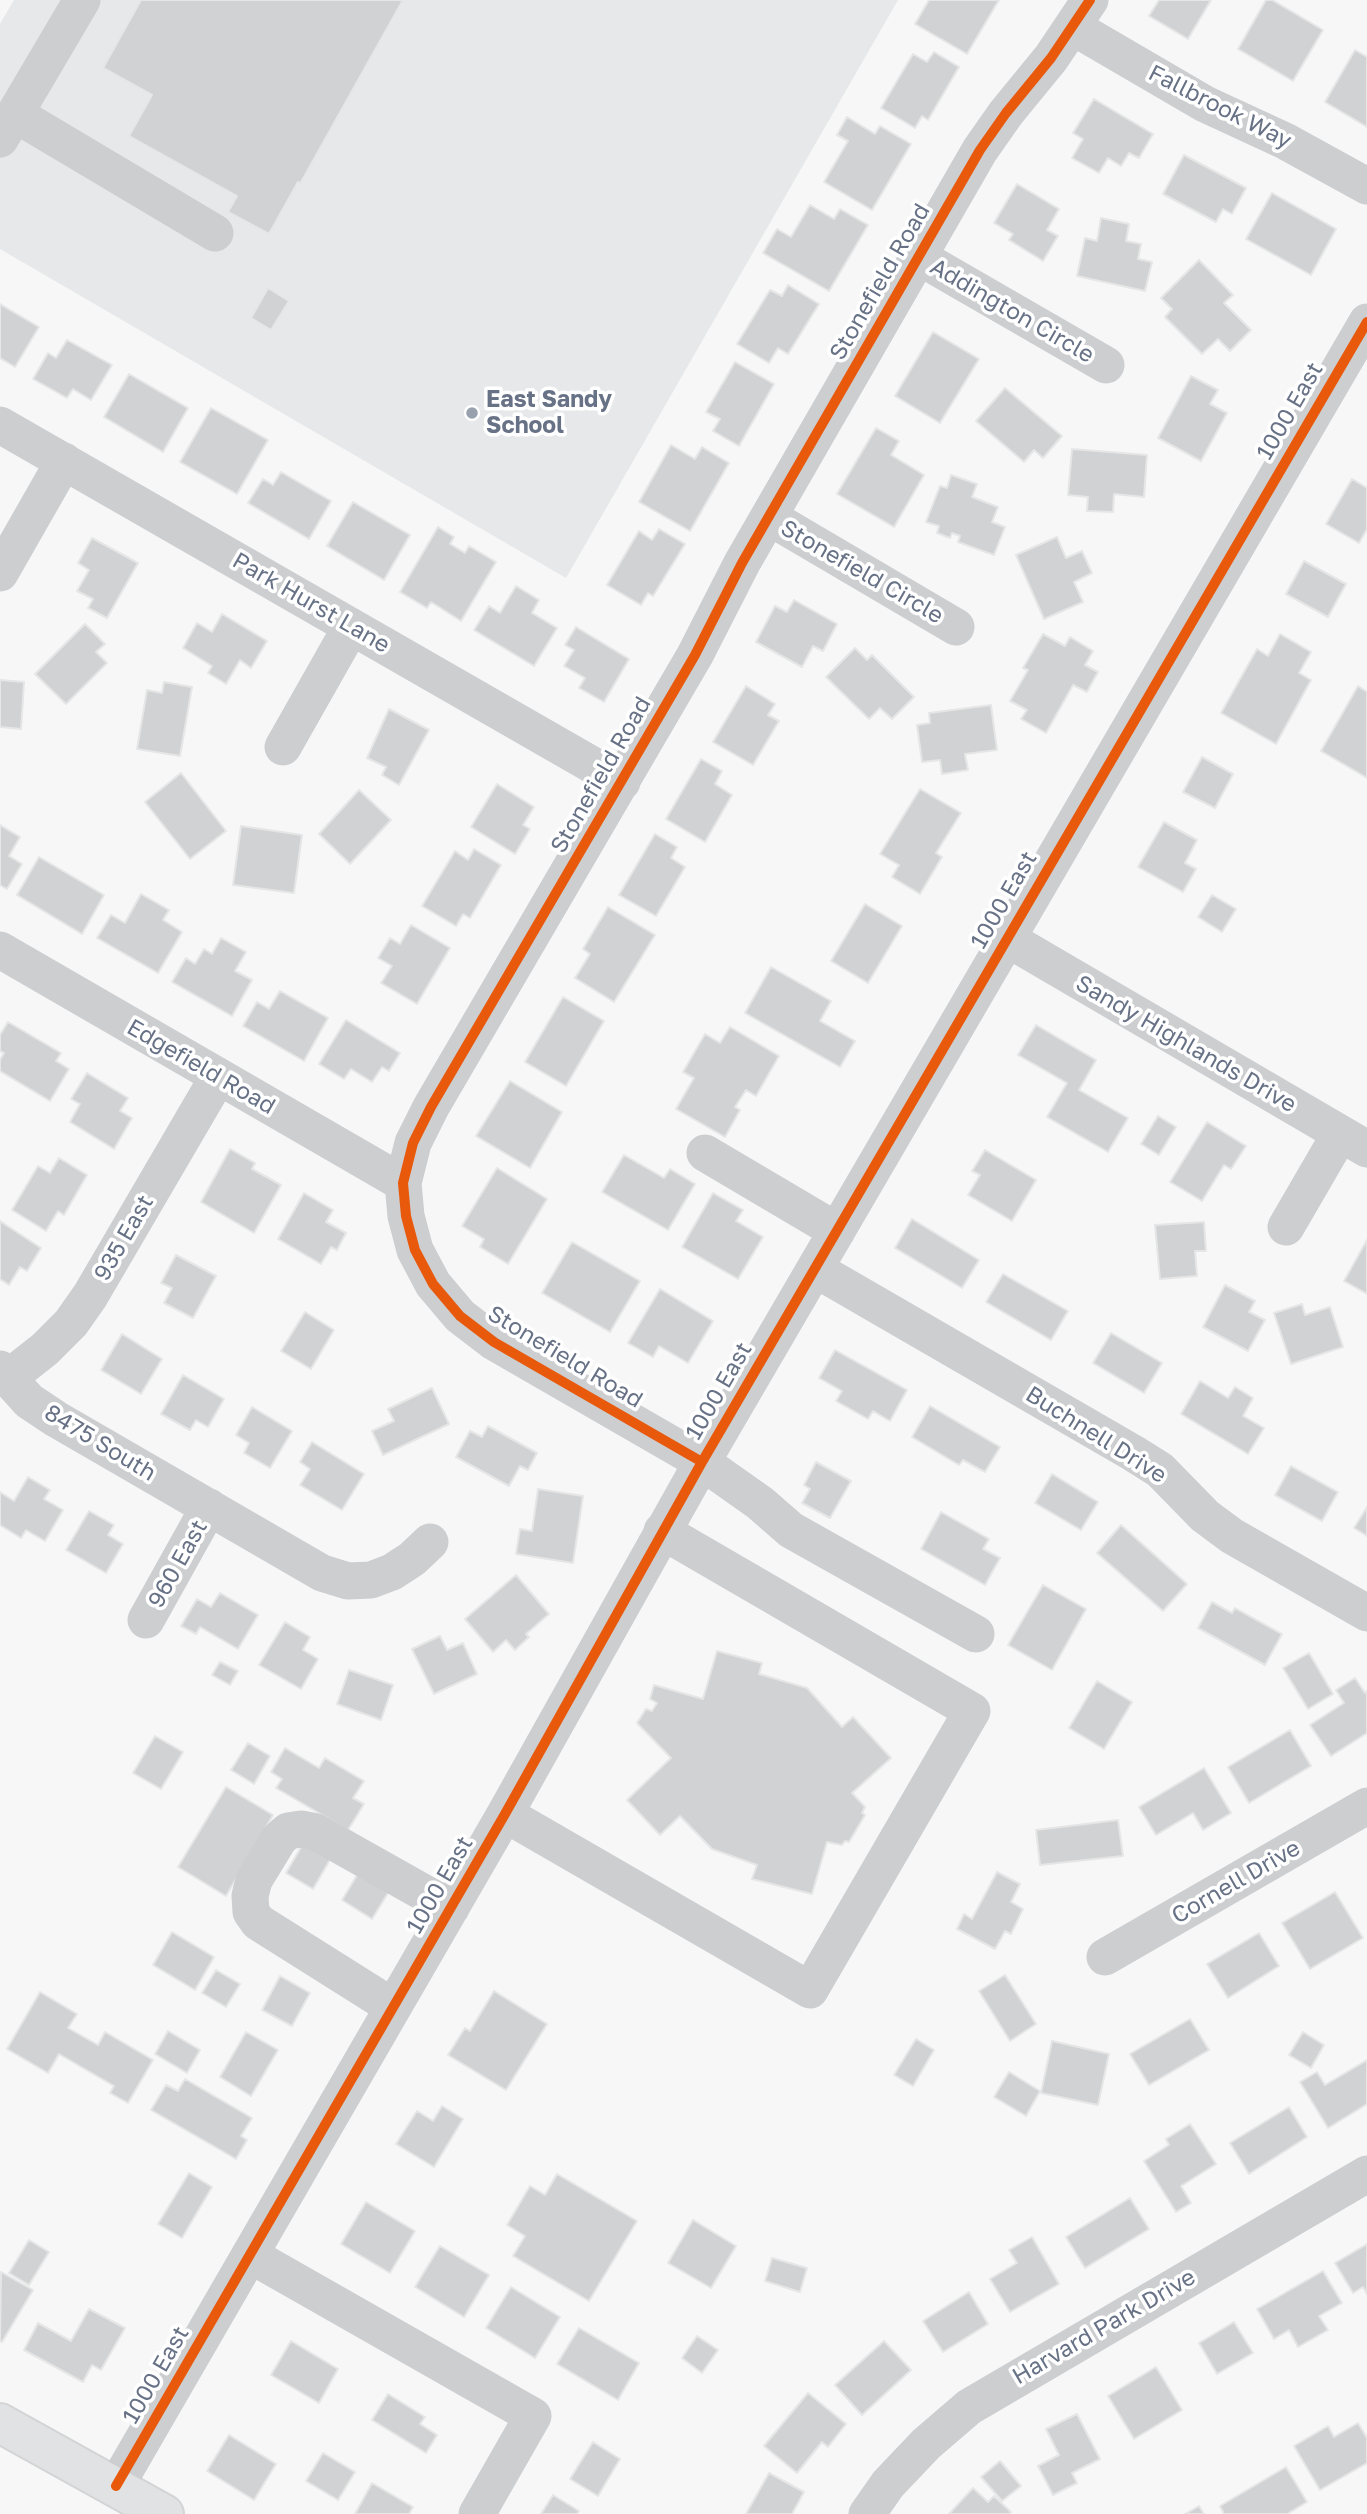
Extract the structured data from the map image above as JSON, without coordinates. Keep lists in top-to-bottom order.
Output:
{
  "streets": {
    "street": [
      "Fallbrook Way",
      "Stonefield Road",
      "Addington Circle",
      "1000 East",
      "Stonefield Circle",
      "Park Hurst Lane",
      "Sandy Highlands Drive",
      "Edgefield Road",
      "935 East",
      "Buchnell Drive",
      "8475 South",
      "960 East",
      "Cornell Drive",
      "Harvard Park Drive"
    ]
  },
  "crossings": [
    ["Fallbrook Way", "Stonefield Road"],
    ["Stonefield Road", "Addington Circle"],
    ["Stonefield Road", "1000 East"],
    ["Stonefield Road", "Stonefield Circle"],
    ["Stonefield Road", "Park Hurst Lane"],
    ["Stonefield Road", "Edgefield Road"],
    ["1000 East", "Sandy Highlands Drive"],
    ["1000 East", "Buchnell Drive"],
    ["Edgefield Road", "935 East"],
    ["935 East", "8475 South"],
    ["8475 South", "960 East"]
  ],
  "places": ["East Sandy School"]
}
